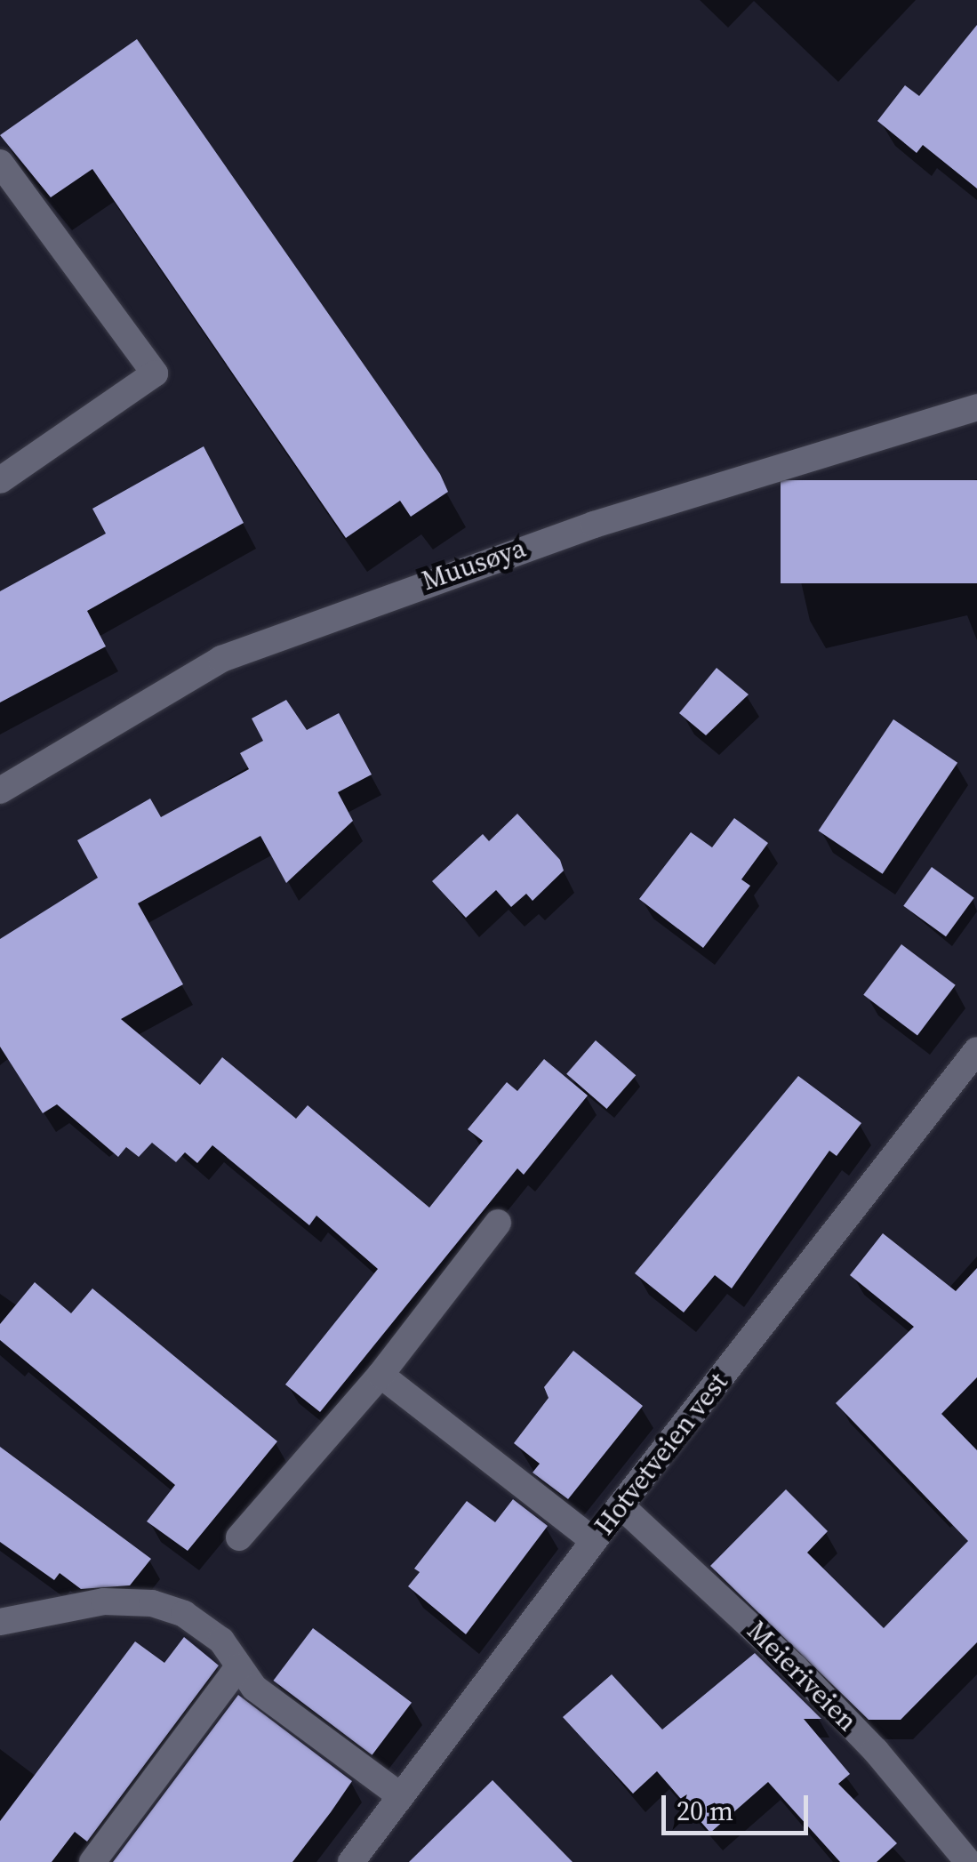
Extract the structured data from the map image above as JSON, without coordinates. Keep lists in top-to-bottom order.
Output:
{
  "streets": {
    "street": ["Muusøya", "Hotvetveien vest", "Meieriveien"]
  },
  "crossings": [
    ["Hotvetveien vest", "Meieriveien"]
  ],
  "scale_bar": "20 m"
}
